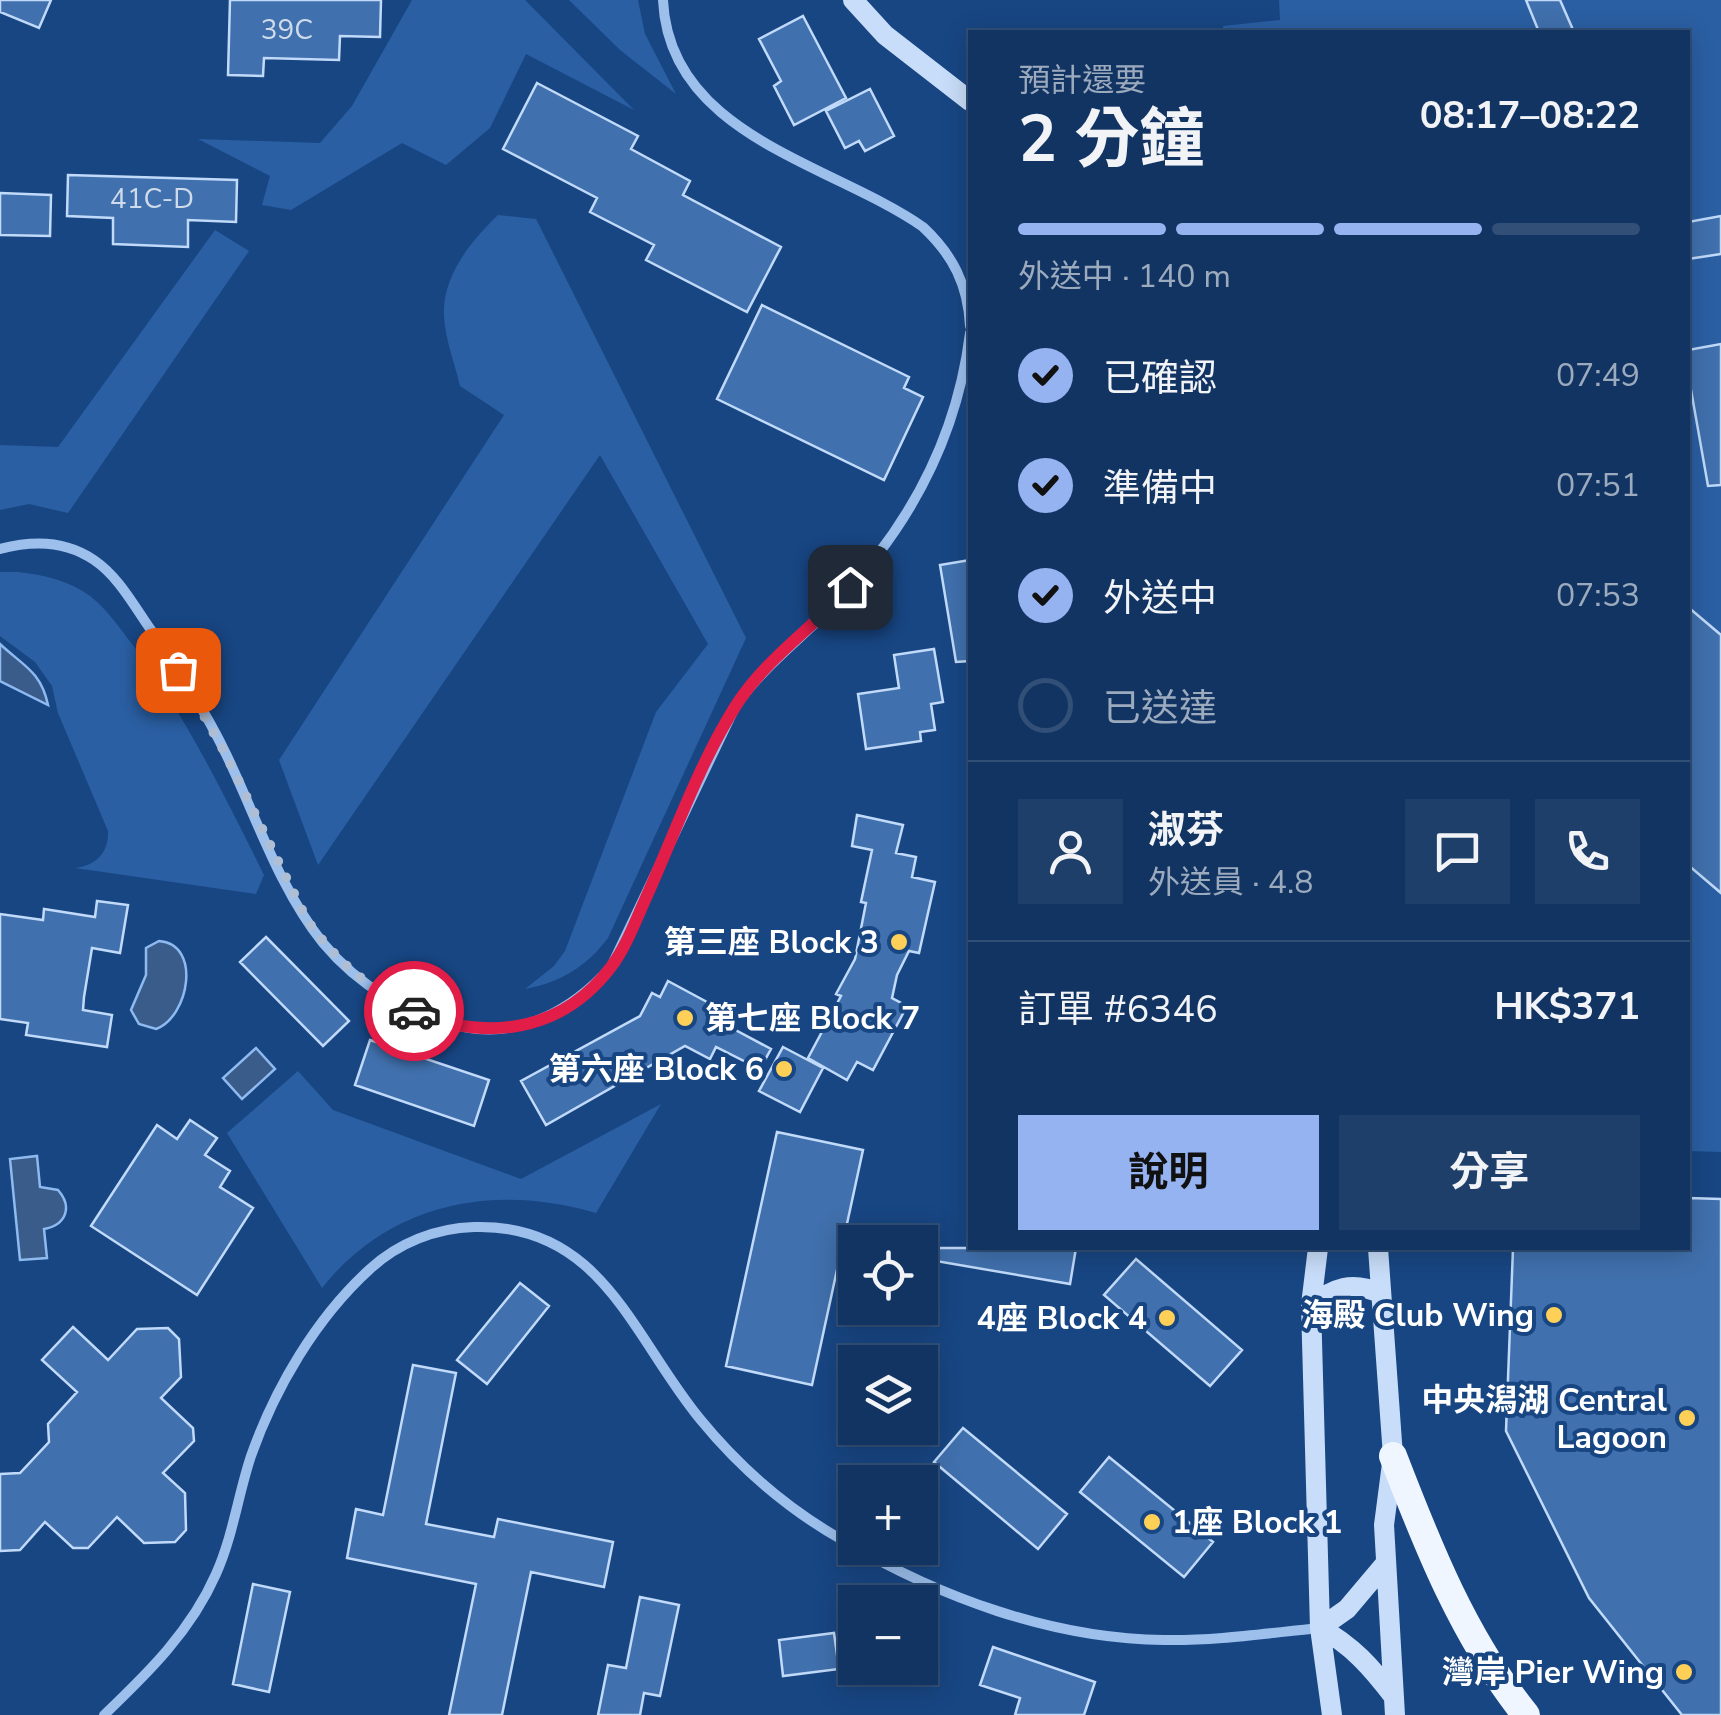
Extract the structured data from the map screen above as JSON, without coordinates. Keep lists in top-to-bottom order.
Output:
{
  "places": [
    "第三座 Block 3",
    "第七座 Block 7",
    "第六座 Block 6",
    "海殿 Club Wing",
    "4座 Block 4",
    "中央潟湖 Central Lagoon",
    "1座 Block 1",
    "灣岸 Pier Wing"
  ],
  "house_numbers": ["39C", "41C-D"],
  "page": {
    "heading": ["2 分鐘", "預計還要", "08:17–08:22"],
    "panel": [
      "淑芬",
      "外送員 · 4.8",
      "訂單 #6346",
      "HK$371"
    ],
    "bar": "外送中 · 140 m",
    "list": [
      ["已確認", "07:49"],
      ["準備中", "07:51"],
      ["外送中", "07:53"],
      "已送達"
    ],
    "buttons": ["說明", "分享"],
    "map_buttons": ["+", "−"]
  }
}
